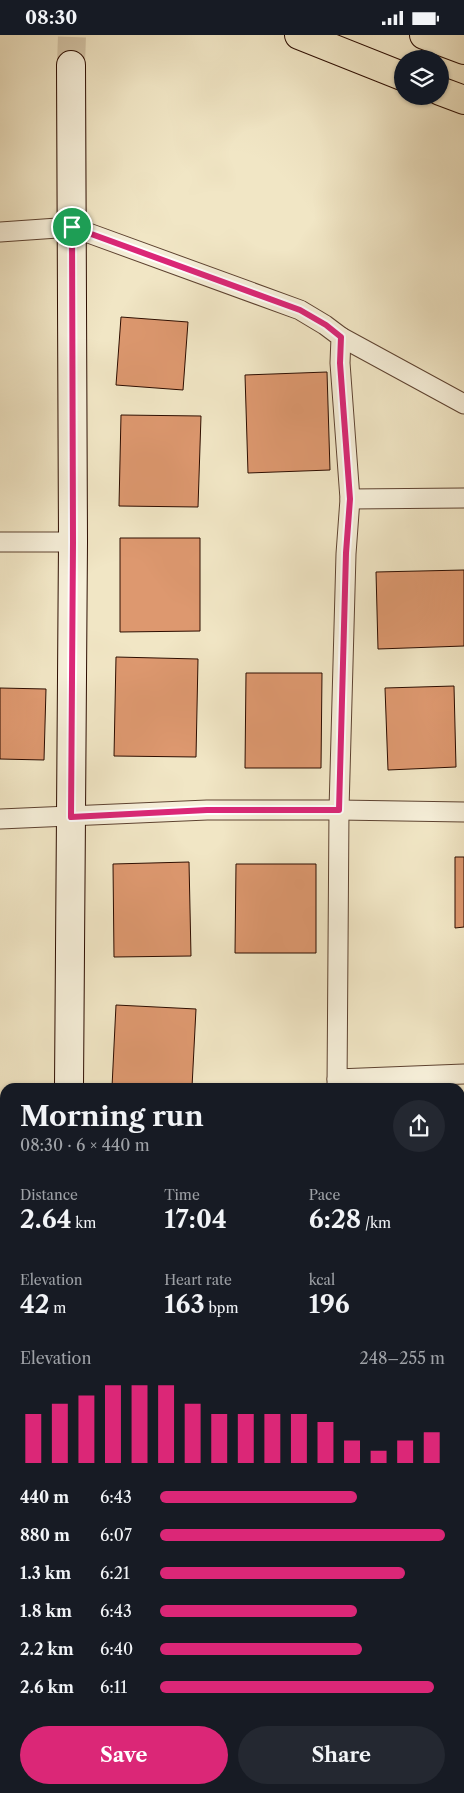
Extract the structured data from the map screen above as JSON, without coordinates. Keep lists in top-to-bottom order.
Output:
{
  "page": {
    "status": "08:30",
    "heading": ["Morning run", "08:30 · 6 × 440 m"],
    "stats": [
      ["Distance", "2.64 km"],
      ["Time", "17:04"],
      ["Pace", "6:28 /km"],
      ["Elevation", "42 m"],
      ["Heart rate", "163 bpm"],
      ["kcal", "196"]
    ],
    "chart": ["Elevation", "248–255 m"],
    "list": [
      {
        "name": "440 m",
        "note": "6:43"
      },
      {
        "name": "880 m",
        "note": "6:07"
      },
      {
        "name": "1.3 km",
        "note": "6:21"
      },
      {
        "name": "1.8 km",
        "note": "6:43"
      },
      {
        "name": "2.2 km",
        "note": "6:40"
      },
      {
        "name": "2.6 km",
        "note": "6:11"
      }
    ],
    "buttons": ["Save", "Share"]
  }
}
